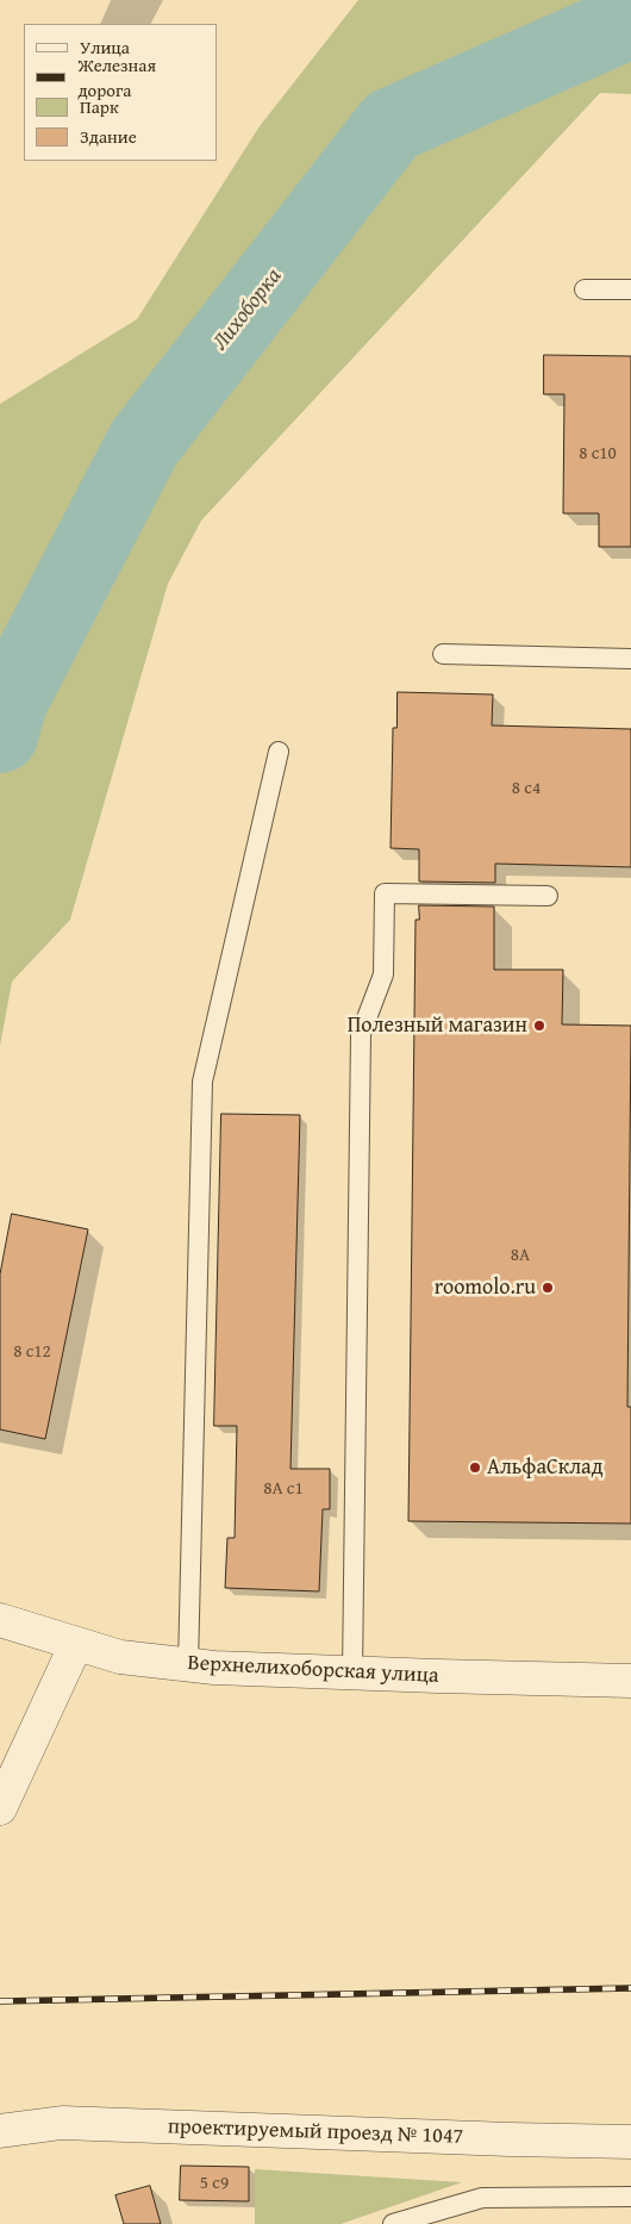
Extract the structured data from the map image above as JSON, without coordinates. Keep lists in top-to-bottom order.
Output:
{
  "streets": {
    "street": ["Верхнелихоборская улица", "проектируемый проезд № 1047"]
  },
  "water": ["Лихоборка"],
  "places": ["Полезный магазин", "roomolo.ru", "АльфаСклад"],
  "house_numbers": [
    "8 с10",
    "8 с4",
    "8А",
    "8 с12",
    "8А с1",
    "5 с9"
  ],
  "legend": [
    "Улица",
    "Железная дорога",
    "Парк",
    "Здание"
  ]
}
